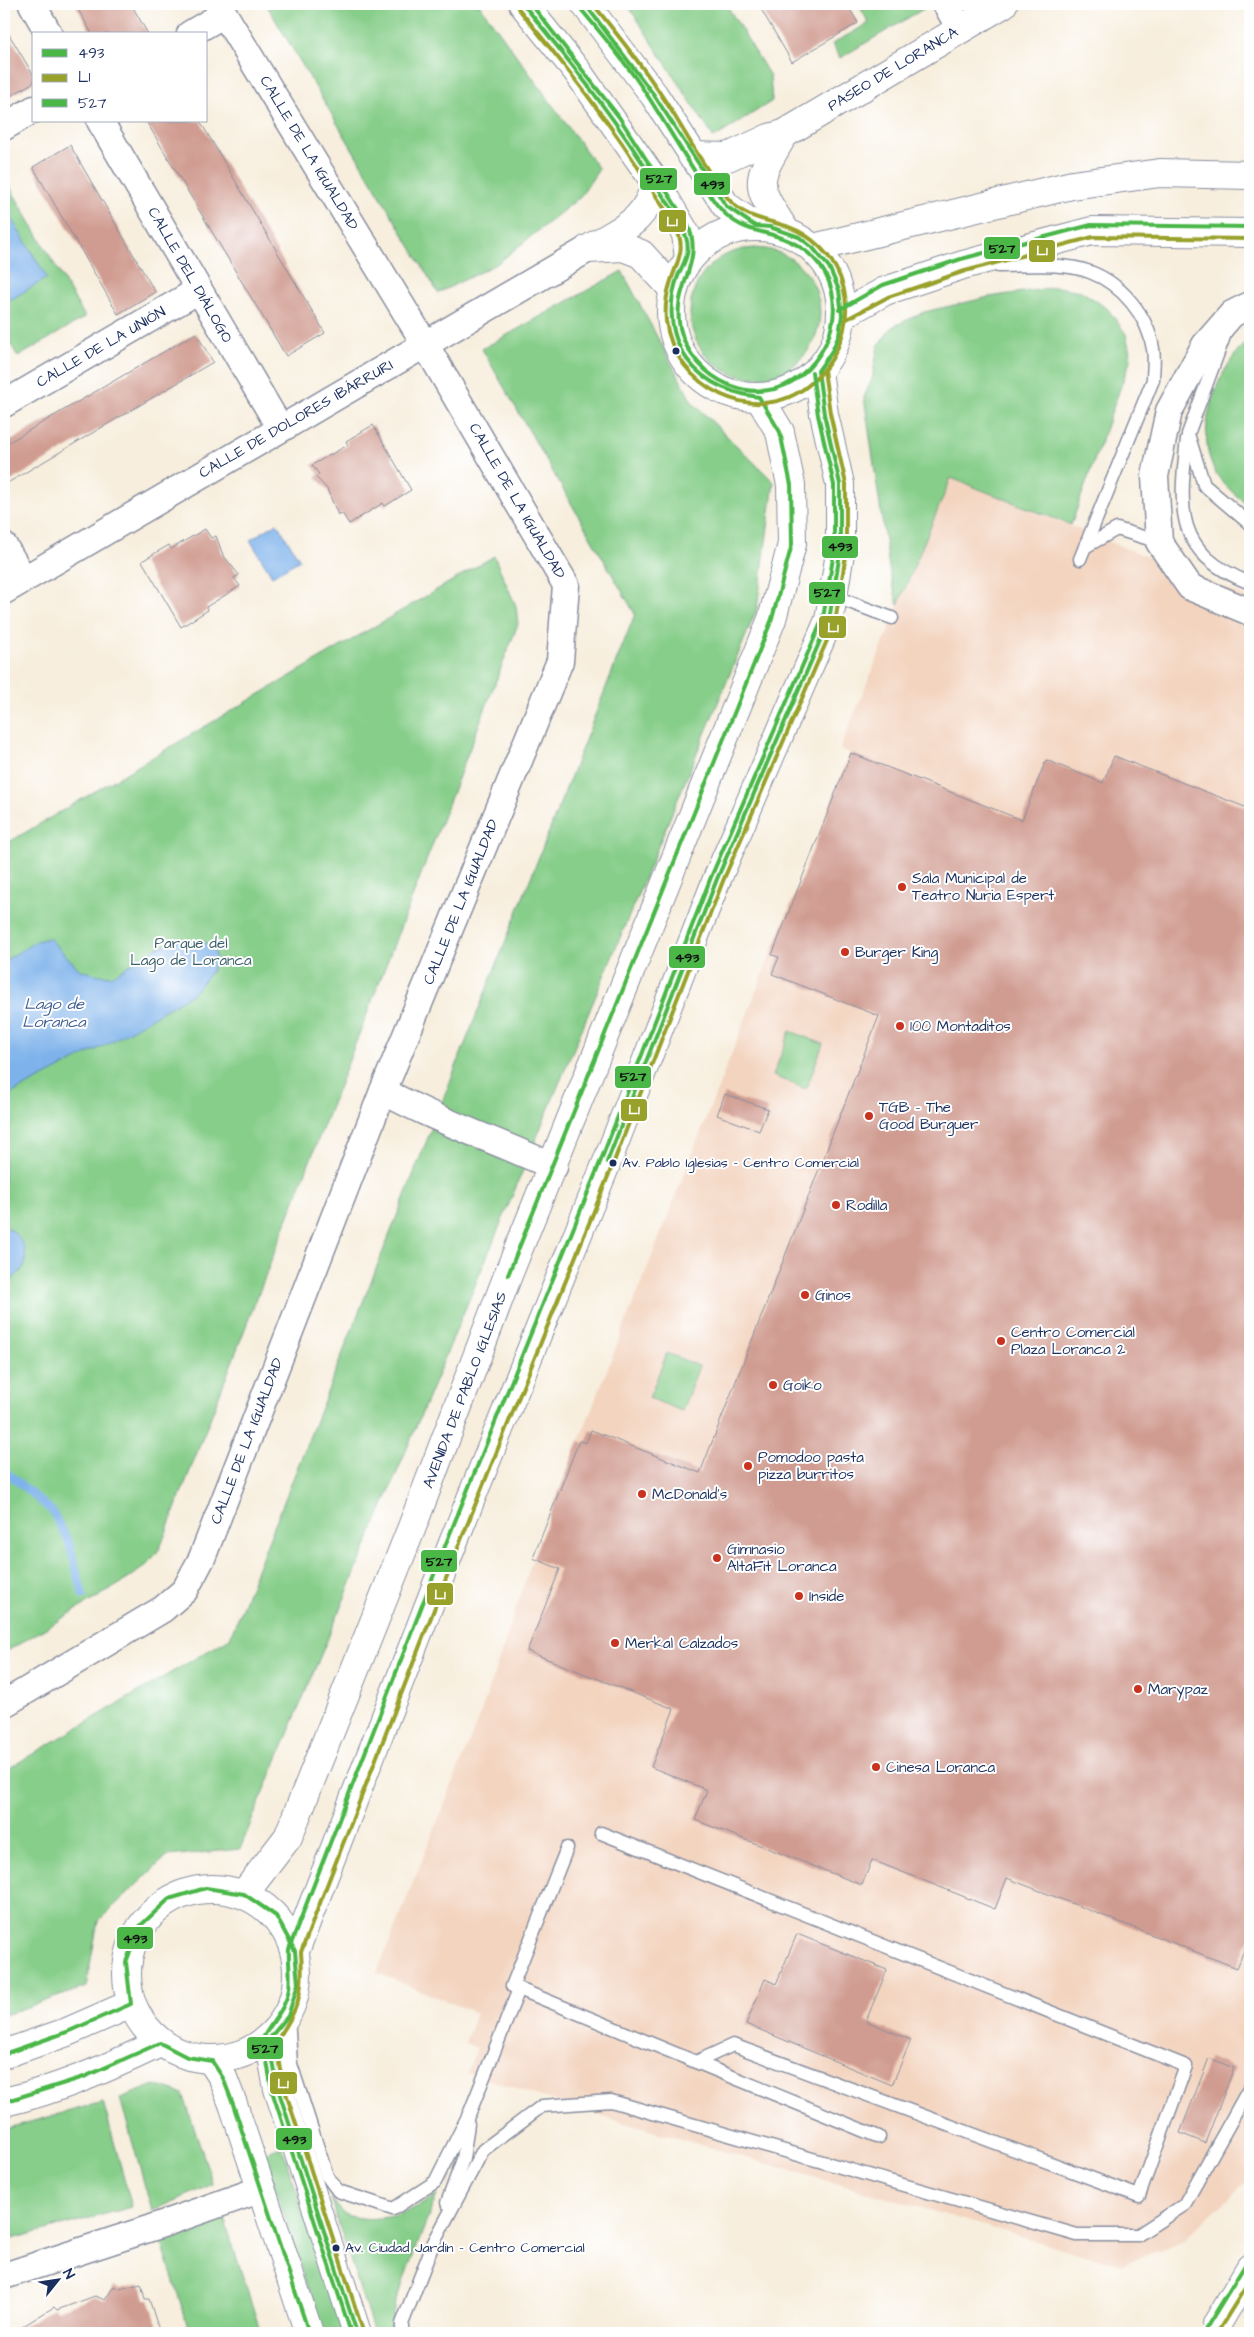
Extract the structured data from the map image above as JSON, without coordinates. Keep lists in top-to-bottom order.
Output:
{
  "streets": {
    "main road": ["PASEO DE LORANCA", "CALLE DE DOLORES IBÁRRURI", "AVENIDA DE PABLO IGLESIAS"],
    "street": ["CALLE DE LA IGUALDAD", "CALLE DEL DIÁLOGO", "CALLE DE LA UNIÓN"]
  },
  "crossings": [
    ["PASEO DE LORANCA", "CALLE DE DOLORES IBÁRRURI"],
    ["PASEO DE LORANCA", "AVENIDA DE PABLO IGLESIAS"],
    ["CALLE DE LA IGUALDAD", "CALLE DE DOLORES IBÁRRURI"],
    ["CALLE DEL DIÁLOGO", "CALLE DE LA UNIÓN"],
    ["CALLE DEL DIÁLOGO", "CALLE DE DOLORES IBÁRRURI"],
    ["CALLE DE DOLORES IBÁRRURI", "AVENIDA DE PABLO IGLESIAS"]
  ],
  "water": ["Lago de Loranca"],
  "parks": ["Parque del Lago de Loranca"],
  "places": [
    "Sala Municipal de Teatro Nuria Espert",
    "Burger King",
    "100 Montaditos",
    "TGB - The Good Burguer",
    "Av. Pablo Iglesias - Centro Comercial",
    "Rodilla",
    "Ginos",
    "Centro Comercial Plaza Loranca 2",
    "Goiko",
    "Pomodoo pasta pizza burritos",
    "McDonald's",
    "Gimnasio AltaFit Loranca",
    "Inside",
    "Merkal Calzados",
    "Marypaz",
    "Cinesa Loranca",
    "Av. Ciudad Jardín - Centro Comercial"
  ],
  "lines": ["transit line 493", "transit line L1", "transit line 527"],
  "legend": ["493", "L1", "527"],
  "north": "top right"
}
